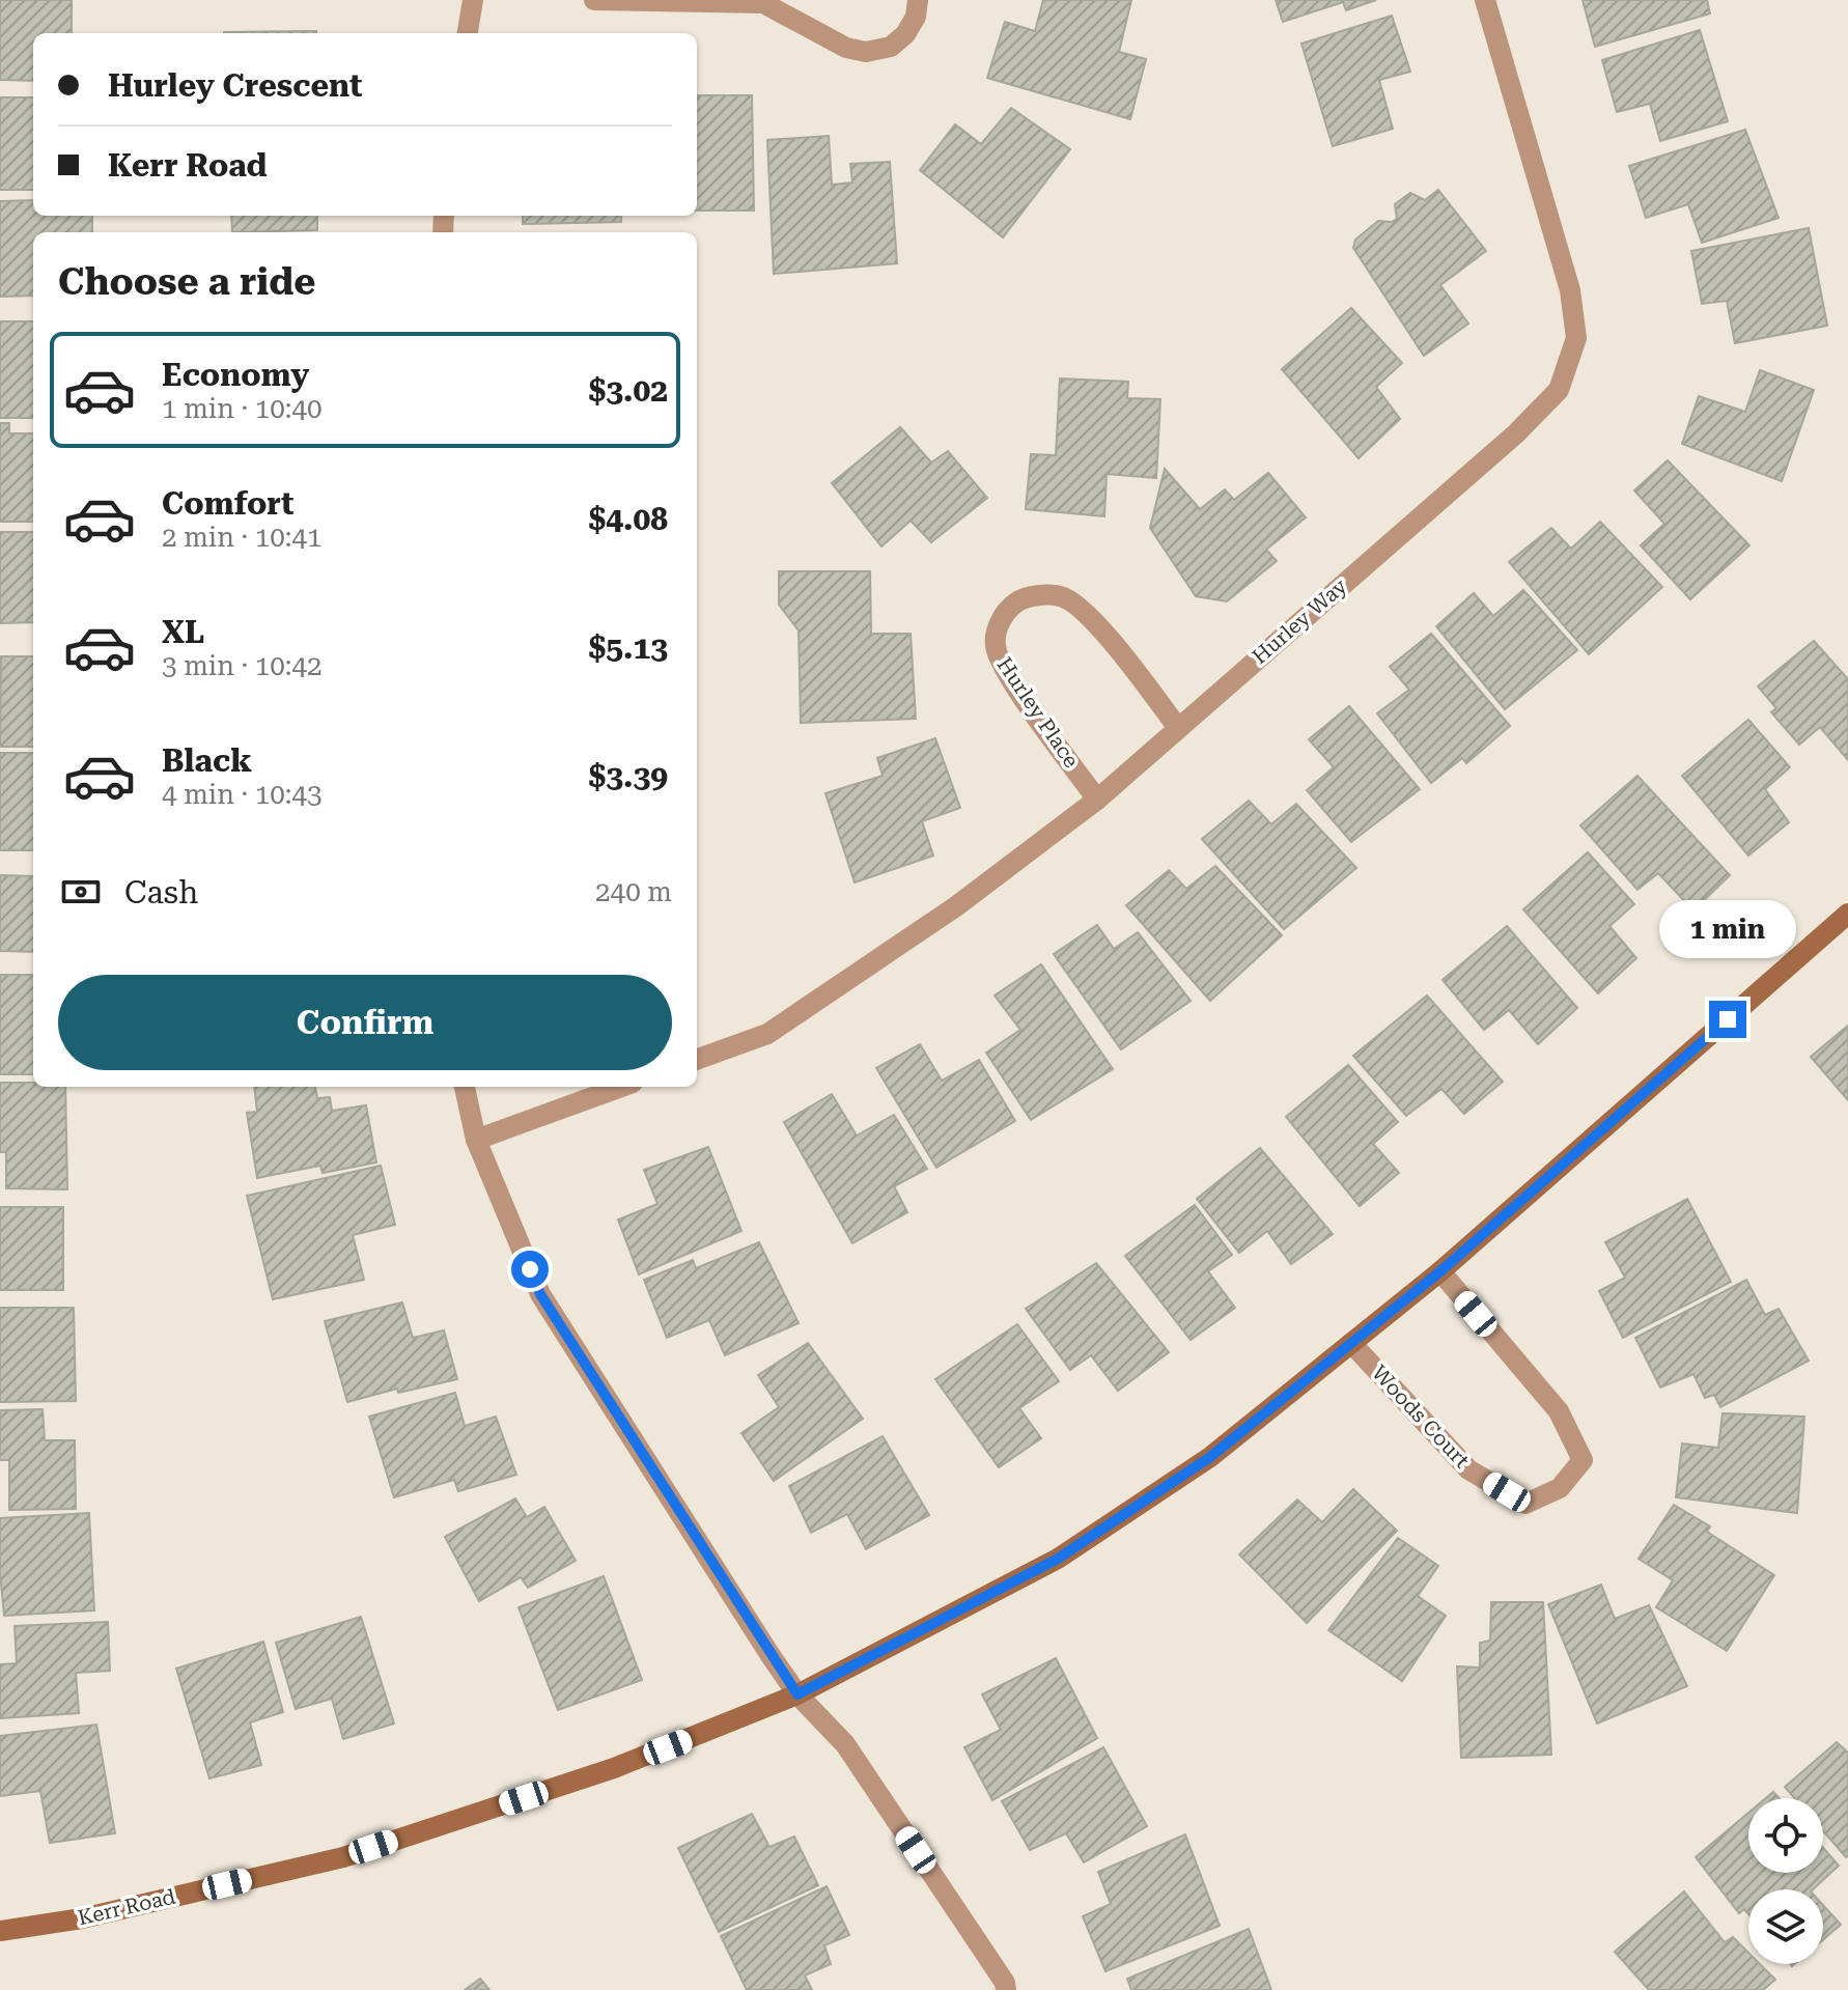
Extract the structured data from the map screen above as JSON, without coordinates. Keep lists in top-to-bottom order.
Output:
{
  "streets": {
    "street": [
      "Hurley Way",
      "Hurley Place",
      "Woods Court",
      "Kerr Road"
    ]
  },
  "crossings": [
    ["Hurley Way", "Hurley Place"],
    ["Woods Court", "Kerr Road"]
  ],
  "page": {
    "banner": ["Hurley Crescent", "Kerr Road"],
    "heading": "Choose a ride",
    "list": [
      {
        "name": "Economy",
        "note": "1 min · 10:40",
        "value": "$3.02"
      },
      {
        "name": "Comfort",
        "note": "2 min · 10:41",
        "value": "$4.08"
      },
      {
        "name": "XL",
        "note": "3 min · 10:42",
        "value": "$5.13"
      },
      {
        "name": "Black",
        "note": "4 min · 10:43",
        "value": "$3.39"
      }
    ],
    "pay": ["Cash", "240 m"],
    "bubble": "1 min",
    "buttons": "Confirm"
  }
}
